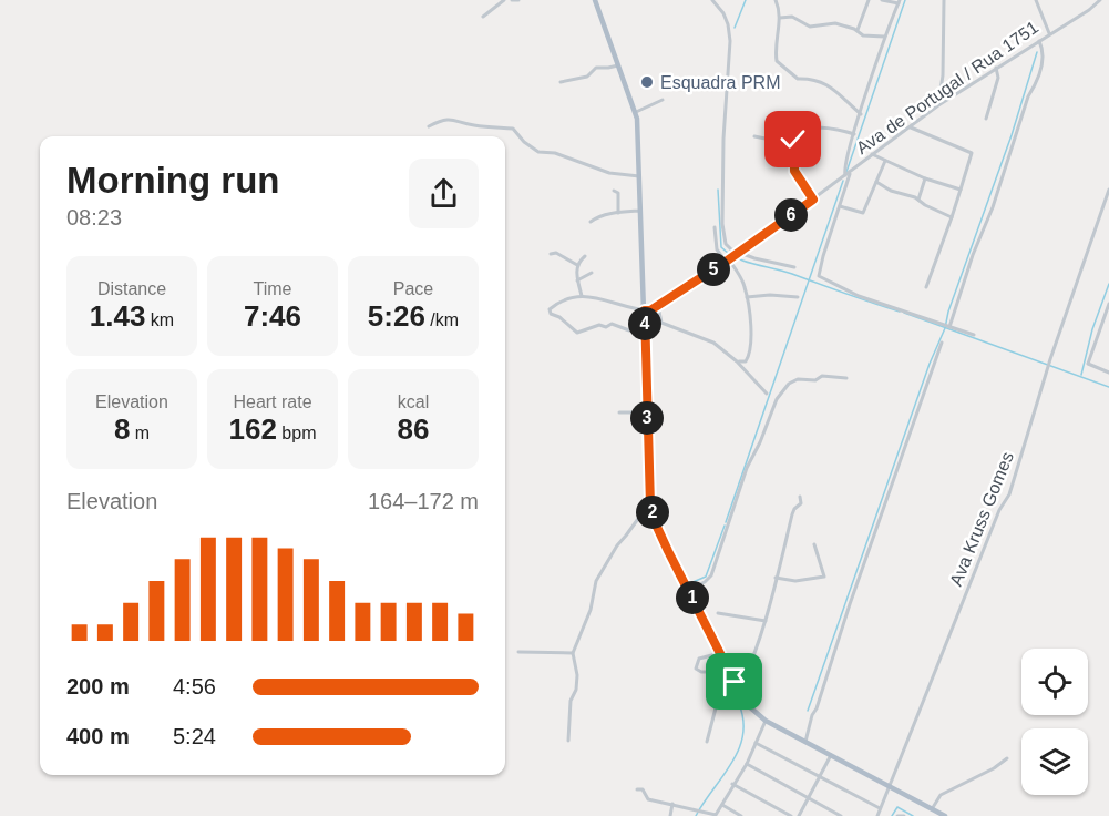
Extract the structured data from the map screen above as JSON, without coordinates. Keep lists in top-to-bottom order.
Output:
{
  "streets": {
    "street": ["Ava de Portugal / Rua 1751", "Ava Kruss Gomes"]
  },
  "places": ["Esquadra PRM"],
  "page": {
    "heading": ["Morning run", "08:23"],
    "pins": [
      "6",
      "5",
      "4",
      "3",
      "2",
      "1"
    ],
    "stats": [
      ["Distance", "1.43 km"],
      ["Time", "7:46"],
      ["Pace", "5:26 /km"],
      ["Elevation", "8 m"],
      ["Heart rate", "162 bpm"],
      ["kcal", "86"]
    ],
    "chart": ["Elevation", "164–172 m"],
    "list": [
      {
        "name": "200 m",
        "note": "4:56"
      },
      {
        "name": "400 m",
        "note": "5:24"
      }
    ]
  }
}
